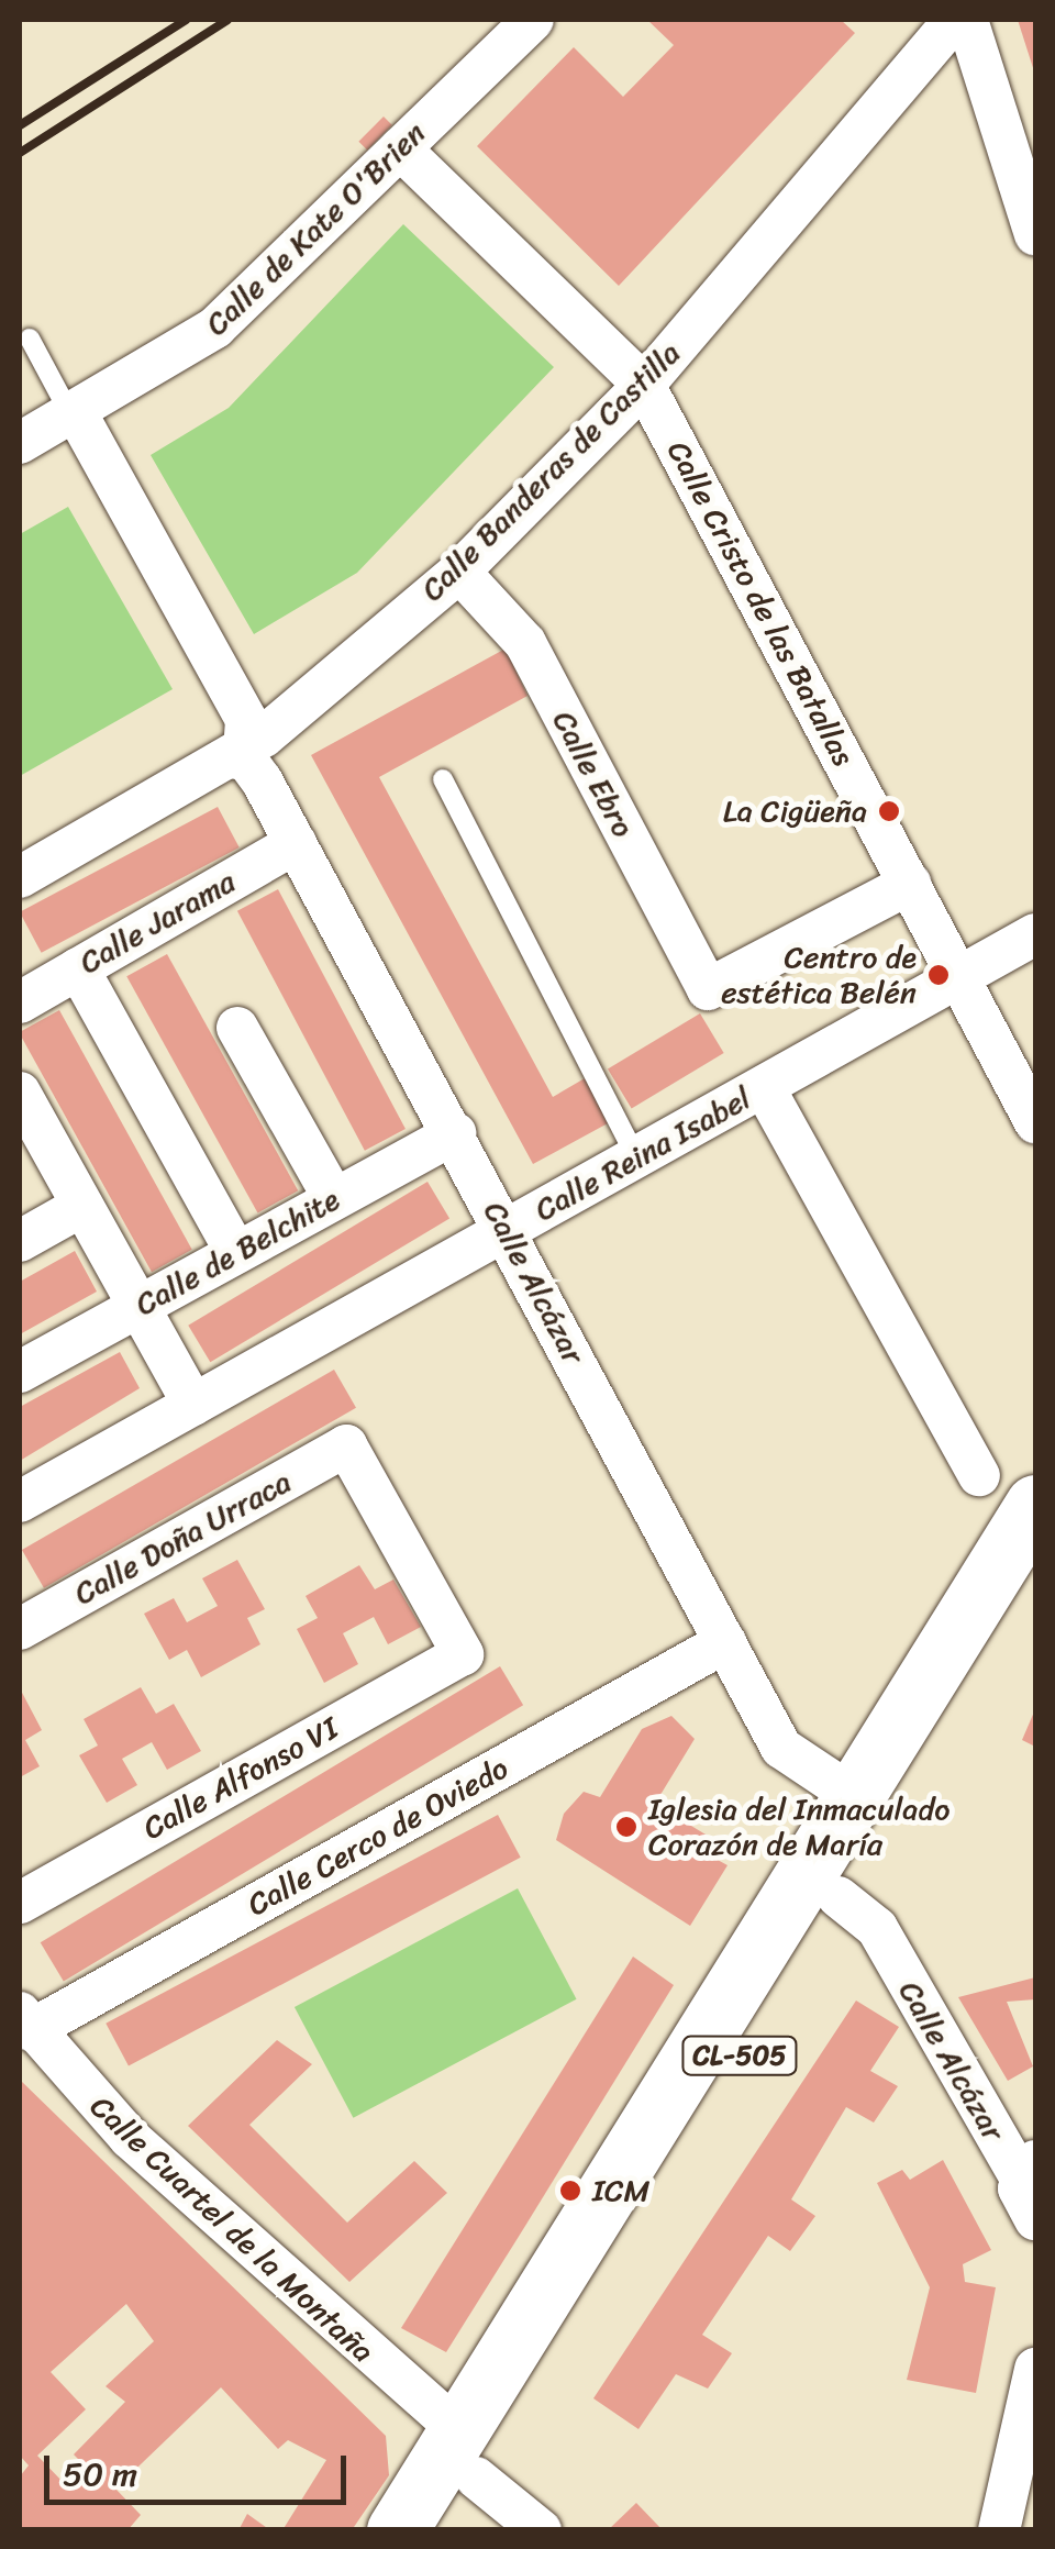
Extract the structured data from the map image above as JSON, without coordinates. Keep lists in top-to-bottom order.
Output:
{
  "streets": {
    "main road": ["CL-505"],
    "street": [
      "Calle de Kate O'Brien",
      "Calle Banderas de Castilla",
      "Calle Cristo de las Batallas",
      "Calle Ebro",
      "Calle Jarama",
      "Calle Reina Isabel",
      "Calle de Belchite",
      "Calle Alcázar",
      "Calle Doña Urraca",
      "Calle Alfonso VI",
      "Calle Cerco de Oviedo",
      "Calle Cuartel de la Montaña"
    ]
  },
  "crossings": [
    ["Calle de Kate O'Brien", "Calle Cristo de las Batallas"],
    ["Calle Banderas de Castilla", "Calle Cristo de las Batallas"],
    ["Calle Banderas de Castilla", "Calle Ebro"],
    ["Calle Banderas de Castilla", "Calle Alcázar"],
    ["Calle Cristo de las Batallas", "Calle Ebro"],
    ["Calle Cristo de las Batallas", "Calle Reina Isabel"],
    ["Calle Jarama", "Calle Alcázar"],
    ["Calle Reina Isabel", "Calle Alcázar"],
    ["Calle de Belchite", "Calle Alcázar"],
    ["Calle Alcázar", "Calle Cerco de Oviedo"],
    ["Calle Alcázar", "CL-505"],
    ["Calle Doña Urraca", "Calle Alfonso VI"],
    ["Calle Cerco de Oviedo", "Calle Cuartel de la Montaña"],
    ["CL-505", "Calle Cuartel de la Montaña"]
  ],
  "places": [
    "La Cigüeña",
    "Centro de estética Belén",
    "Iglesia del Inmaculado Corazón de María",
    "ICM"
  ],
  "scale_bar": "50 m"
}
